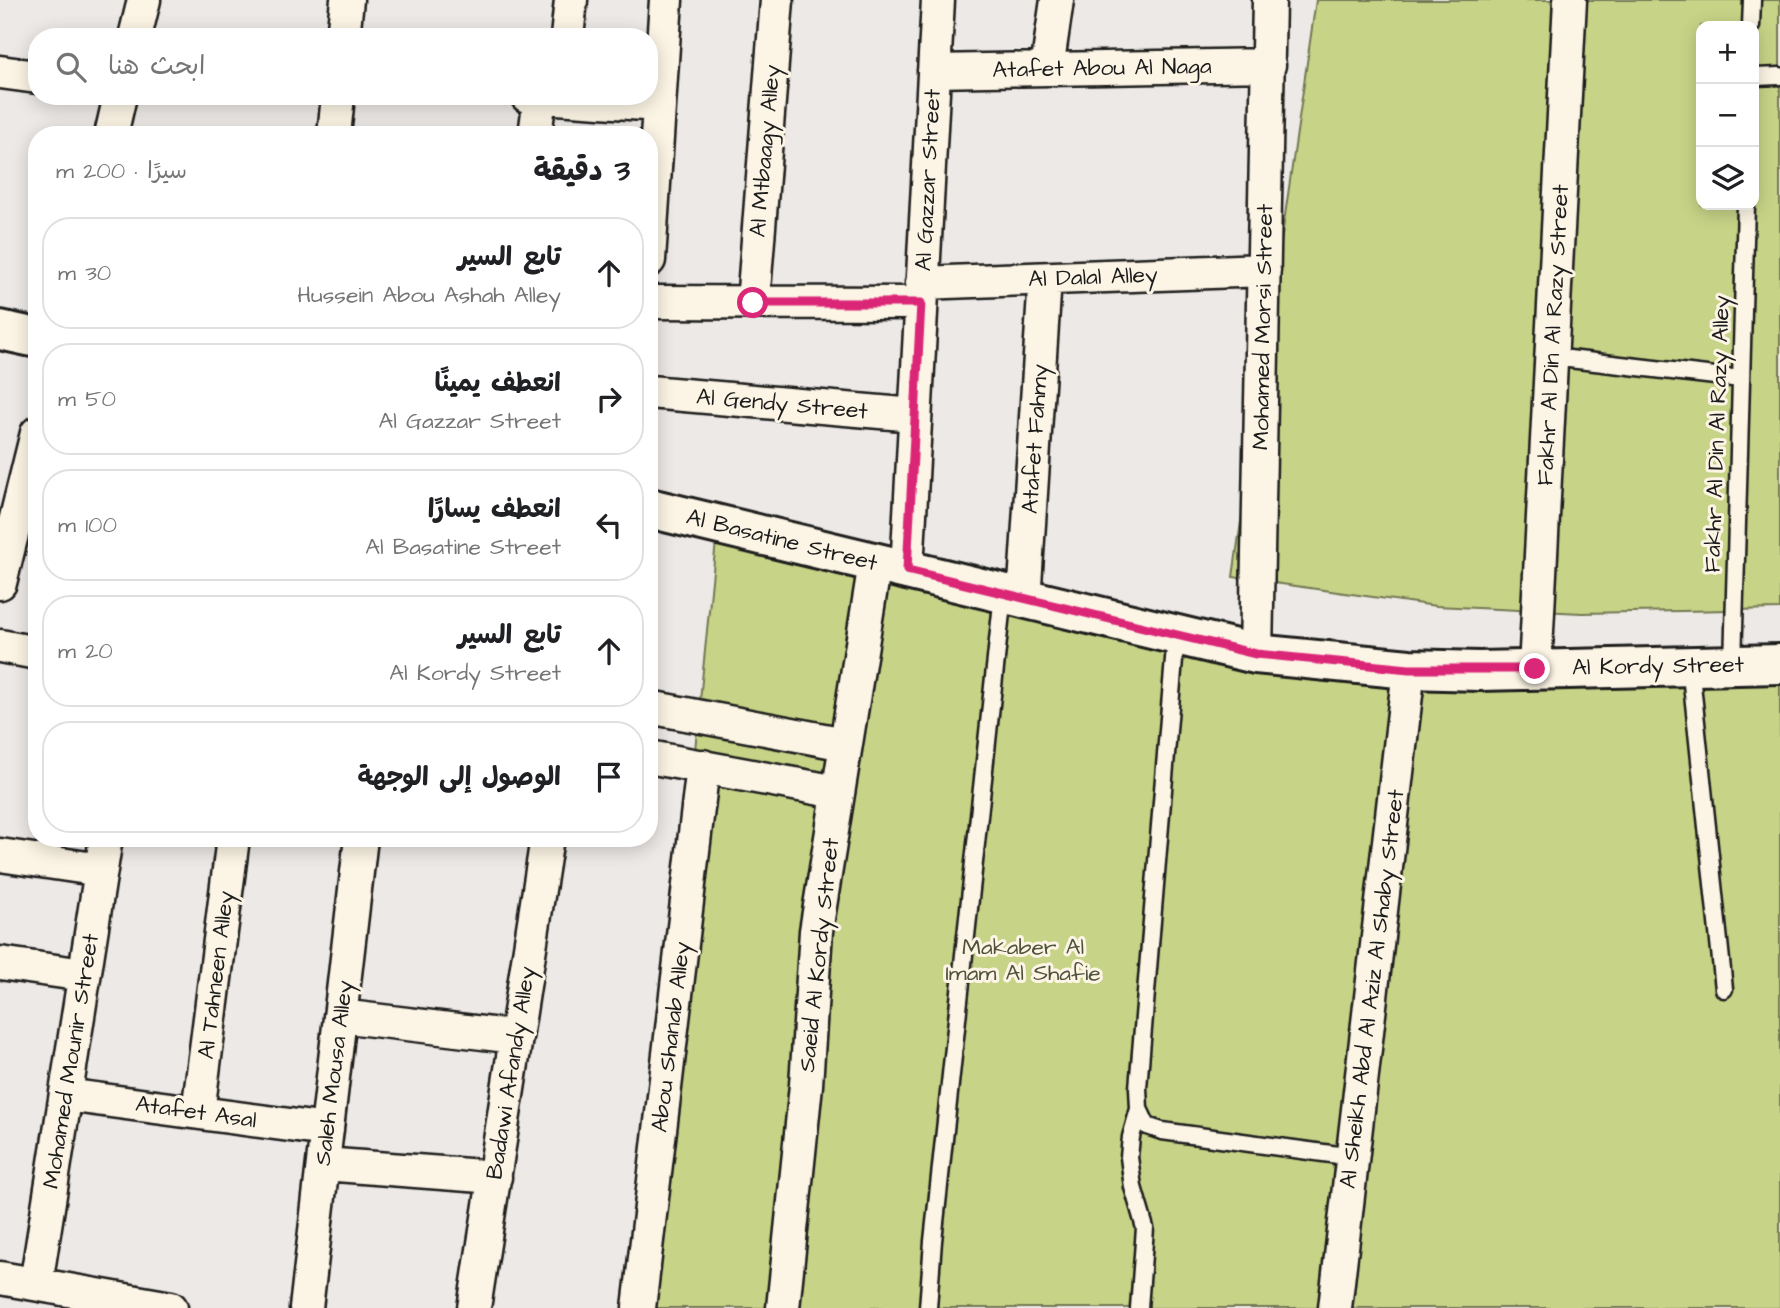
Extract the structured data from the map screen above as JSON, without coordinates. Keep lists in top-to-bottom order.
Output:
{
  "streets": {
    "street": [
      "Atafet Abou Al Naga",
      "Al Mtbaagy Alley",
      "Al Gazzar Street",
      "Al Dalal Alley",
      "Mohamed Morsi Street",
      "Fakhr Al Din Al Razy Street",
      "Al Gendy Street",
      "Atafet Fahmy",
      "Al Basatine Street",
      "Al Kordy Street",
      "Saeid Al Kordy Street",
      "Al Tahneen Alley",
      "Al Sheikh Abd Al Aziz Al Shaby Street",
      "Abou Shanab Alley",
      "Mohamed Mounir Street",
      "Saleh Mousa Alley",
      "Badawi Afandy Alley",
      "Atafet Asal"
    ],
    "lane": ["Fakhr Al Din Al Razy Alley"]
  },
  "crossings": [
    ["Atafet Abou Al Naga", "Al Gazzar Street"],
    ["Atafet Abou Al Naga", "Mohamed Morsi Street"],
    ["Al Mtbaagy Alley", "Al Dalal Alley"],
    ["Al Gazzar Street", "Al Dalal Alley"],
    ["Al Gazzar Street", "Al Gendy Street"],
    ["Al Gazzar Street", "Al Basatine Street"],
    ["Al Gazzar Street", "Saeid Al Kordy Street"],
    ["Al Dalal Alley", "Mohamed Morsi Street"],
    ["Al Dalal Alley", "Atafet Fahmy"],
    ["Mohamed Morsi Street", "Al Basatine Street"],
    ["Fakhr Al Din Al Razy Street", "Al Kordy Street"],
    ["Fakhr Al Din Al Razy Alley", "Al Kordy Street"],
    ["Atafet Fahmy", "Al Basatine Street"],
    ["Al Basatine Street", "Al Kordy Street"],
    ["Al Basatine Street", "Saeid Al Kordy Street"],
    ["Al Basatine Street", "Al Sheikh Abd Al Aziz Al Shaby Street"],
    ["Al Kordy Street", "Al Sheikh Abd Al Aziz Al Shaby Street"],
    ["Al Tahneen Alley", "Atafet Asal"],
    ["Mohamed Mounir Street", "Atafet Asal"],
    ["Saleh Mousa Alley", "Atafet Asal"]
  ],
  "parks": ["Makaber Al Imam Al Shafie"],
  "page": {
    "map_buttons": ["+", "−"],
    "search": "ابحث هنا",
    "heading": ["3 دقيقة", "سيرًا · 200 m"],
    "list": [
      ["تابع السير", "Hussein Abou Ashah Alley", "30 m"],
      ["انعطف يمينًا", "Al Gazzar Street", "50 m"],
      ["انعطف يسارًا", "Al Basatine Street", "100 m"],
      ["تابع السير", "Al Kordy Street", "20 m"],
      "الوصول إلى الوجهة"
    ]
  }
}
